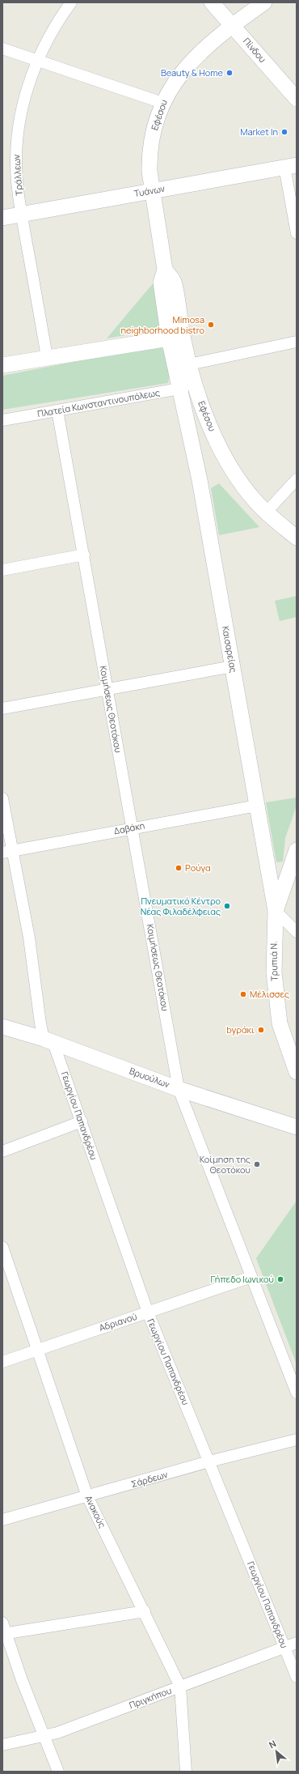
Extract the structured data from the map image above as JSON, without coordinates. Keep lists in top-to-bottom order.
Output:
{
  "streets": {
    "street": [
      "Πίνδου",
      "Εφέσου",
      "Τράλλεων",
      "Τυάνων",
      "Πλατεία Κωνσταντινουπόλεως",
      "Καισαρείας",
      "Κοιμήσεως Θεοτόκου",
      "Δαβάκη",
      "Τρυπιά Ν.",
      "Βρυούλων",
      "Γεωργίου Παπανδρέου",
      "Αδριανού",
      "Σάρδεων",
      "Ανακούς",
      "Πριγκήπου"
    ]
  },
  "crossings": [
    ["Πίνδου", "Εφέσου"],
    ["Εφέσου", "Τυάνων"],
    ["Εφέσου", "Πλατεία Κωνσταντινουπόλεως"],
    ["Εφέσου", "Καισαρείας"],
    ["Τράλλεων", "Τυάνων"],
    ["Πλατεία Κωνσταντινουπόλεως", "Καισαρείας"],
    ["Πλατεία Κωνσταντινουπόλεως", "Κοιμήσεως Θεοτόκου"],
    ["Καισαρείας", "Δαβάκη"],
    ["Καισαρείας", "Τρυπιά Ν."],
    ["Κοιμήσεως Θεοτόκου", "Δαβάκη"],
    ["Κοιμήσεως Θεοτόκου", "Βρυούλων"],
    ["Κοιμήσεως Θεοτόκου", "Αδριανού"],
    ["Δαβάκη", "Γεωργίου Παπανδρέου"],
    ["Βρυούλων", "Γεωργίου Παπανδρέου"],
    ["Γεωργίου Παπανδρέου", "Αδριανού"],
    ["Γεωργίου Παπανδρέου", "Σάρδεων"],
    ["Γεωργίου Παπανδρέου", "Πριγκήπου"],
    ["Αδριανού", "Ανακούς"],
    ["Σάρδεων", "Ανακούς"],
    ["Ανακούς", "Πριγκήπου"]
  ],
  "places": [
    "Beauty & Home",
    "Market In",
    "Mimosa neighborhood bistro",
    "Ρούγα",
    "Πνευματικό Κέντρο Νέας Φιλαδέλφειας",
    "Μέλισσες",
    "byράκι",
    "Κοίμηση της Θεοτόκου",
    "Γήπεδο Ιωνικού"
  ],
  "north": "top left"
}
